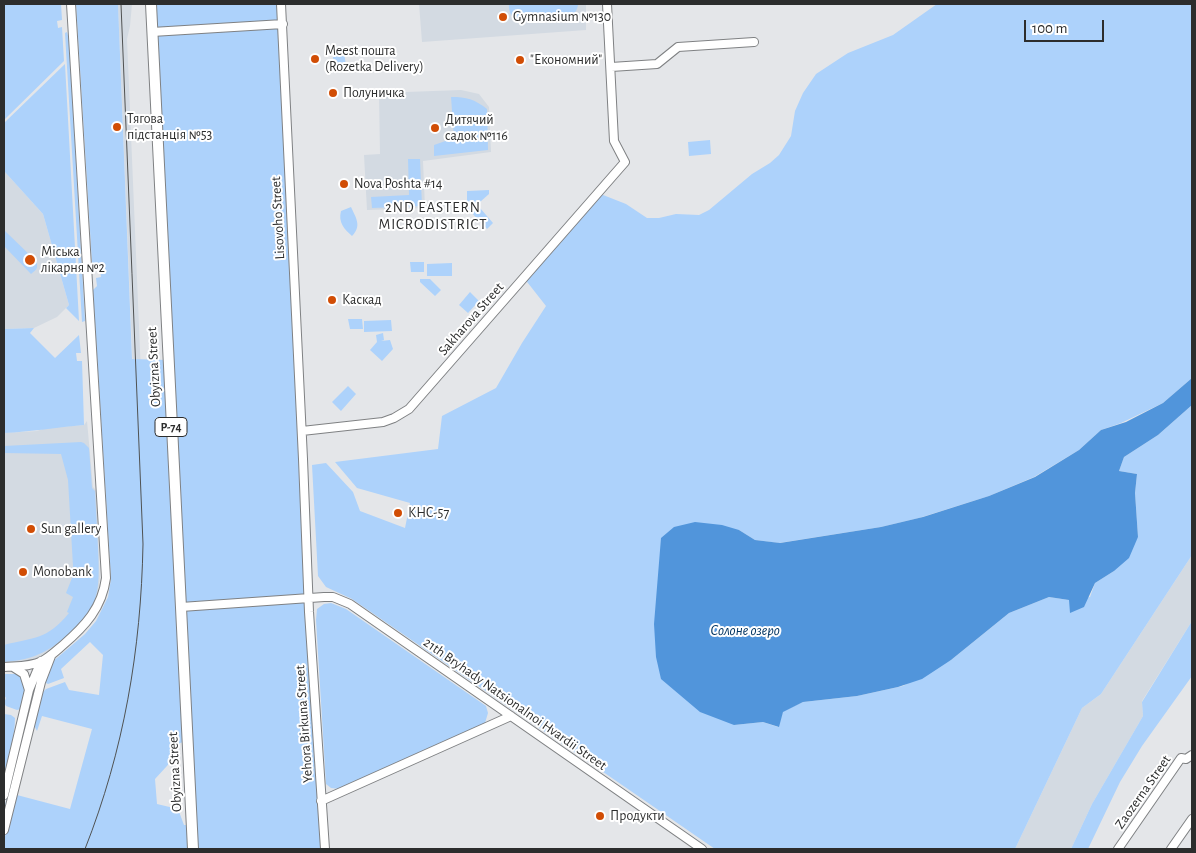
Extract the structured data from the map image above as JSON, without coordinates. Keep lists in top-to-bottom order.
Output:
{
  "streets": {
    "main road": ["Obyizna Street", "Р-74"],
    "street": [
      "Lisovoho Street",
      "Sakharova Street",
      "21th Bryhady Natsionalnoi Hvardii Street",
      "Yehora Birkuna Street",
      "Zaozerna Street"
    ]
  },
  "crossings": [
    ["Lisovoho Street", "Sakharova Street"],
    ["Lisovoho Street", "21th Bryhady Natsionalnoi Hvardii Street"],
    ["Lisovoho Street", "Yehora Birkuna Street"],
    ["Obyizna Street", "21th Bryhady Natsionalnoi Hvardii Street"],
    ["21th Bryhady Natsionalnoi Hvardii Street", "Yehora Birkuna Street"]
  ],
  "districts": ["2ND EASTERN MICRODISTRICT"],
  "water": ["Солоне озеро"],
  "places": [
    "Gymnasium №130",
    "Meest пошта (Rozetka Delivery)",
    "\"Економний\"",
    "Полуничка",
    "Тягова підстанція №53",
    "Дитячий садок №116",
    "Nova Poshta #14",
    "Міська лікарня №2",
    "Каскад",
    "КНС-57",
    "Sun gallery",
    "Monobank",
    "Продукти"
  ],
  "scale_bar": "100 m"
}
